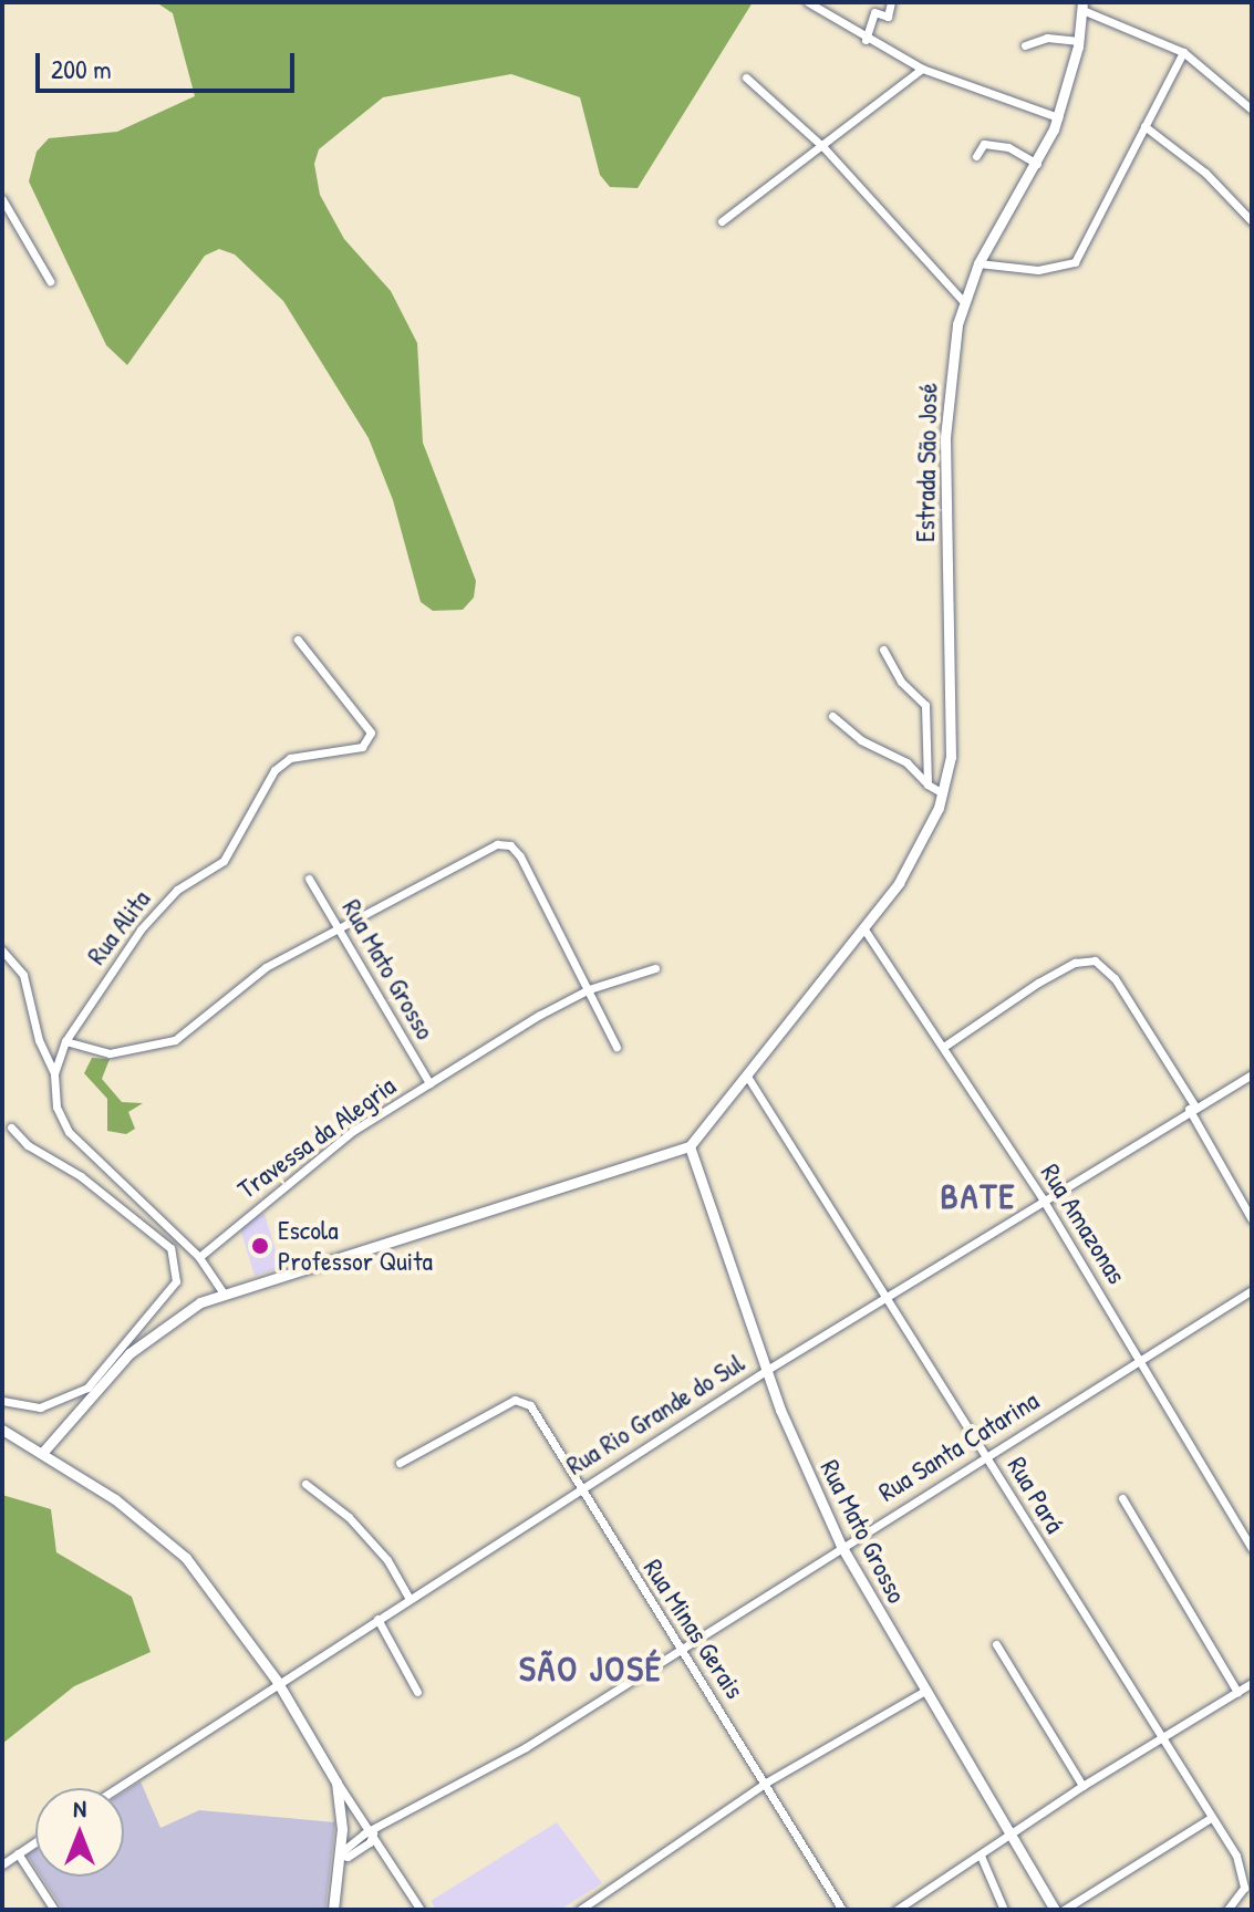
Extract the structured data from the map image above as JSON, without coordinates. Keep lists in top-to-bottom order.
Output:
{
  "streets": {
    "street": [
      "Estrada São José",
      "Rua Alita",
      "Rua Mato Grosso",
      "Travessa da Alegria",
      "Rua Amazonas",
      "Rua Rio Grande do Sul",
      "Rua Santa Catarina",
      "Rua Pará",
      "Rua Minas Gerais"
    ]
  },
  "crossings": [
    ["Estrada São José", "Rua Mato Grosso"],
    ["Estrada São José", "Rua Amazonas"],
    ["Estrada São José", "Rua Pará"],
    ["Rua Alita", "Travessa da Alegria"],
    ["Rua Mato Grosso", "Travessa da Alegria"],
    ["Rua Mato Grosso", "Rua Rio Grande do Sul"],
    ["Rua Mato Grosso", "Rua Santa Catarina"],
    ["Rua Amazonas", "Rua Rio Grande do Sul"],
    ["Rua Amazonas", "Rua Santa Catarina"],
    ["Rua Rio Grande do Sul", "Rua Pará"],
    ["Rua Rio Grande do Sul", "Rua Minas Gerais"],
    ["Rua Santa Catarina", "Rua Pará"],
    ["Rua Santa Catarina", "Rua Minas Gerais"]
  ],
  "districts": ["BATE", "SÃO JOSÉ"],
  "places": ["Escola Professor Quita"],
  "scale_bar": "200 m",
  "north": "top"
}
